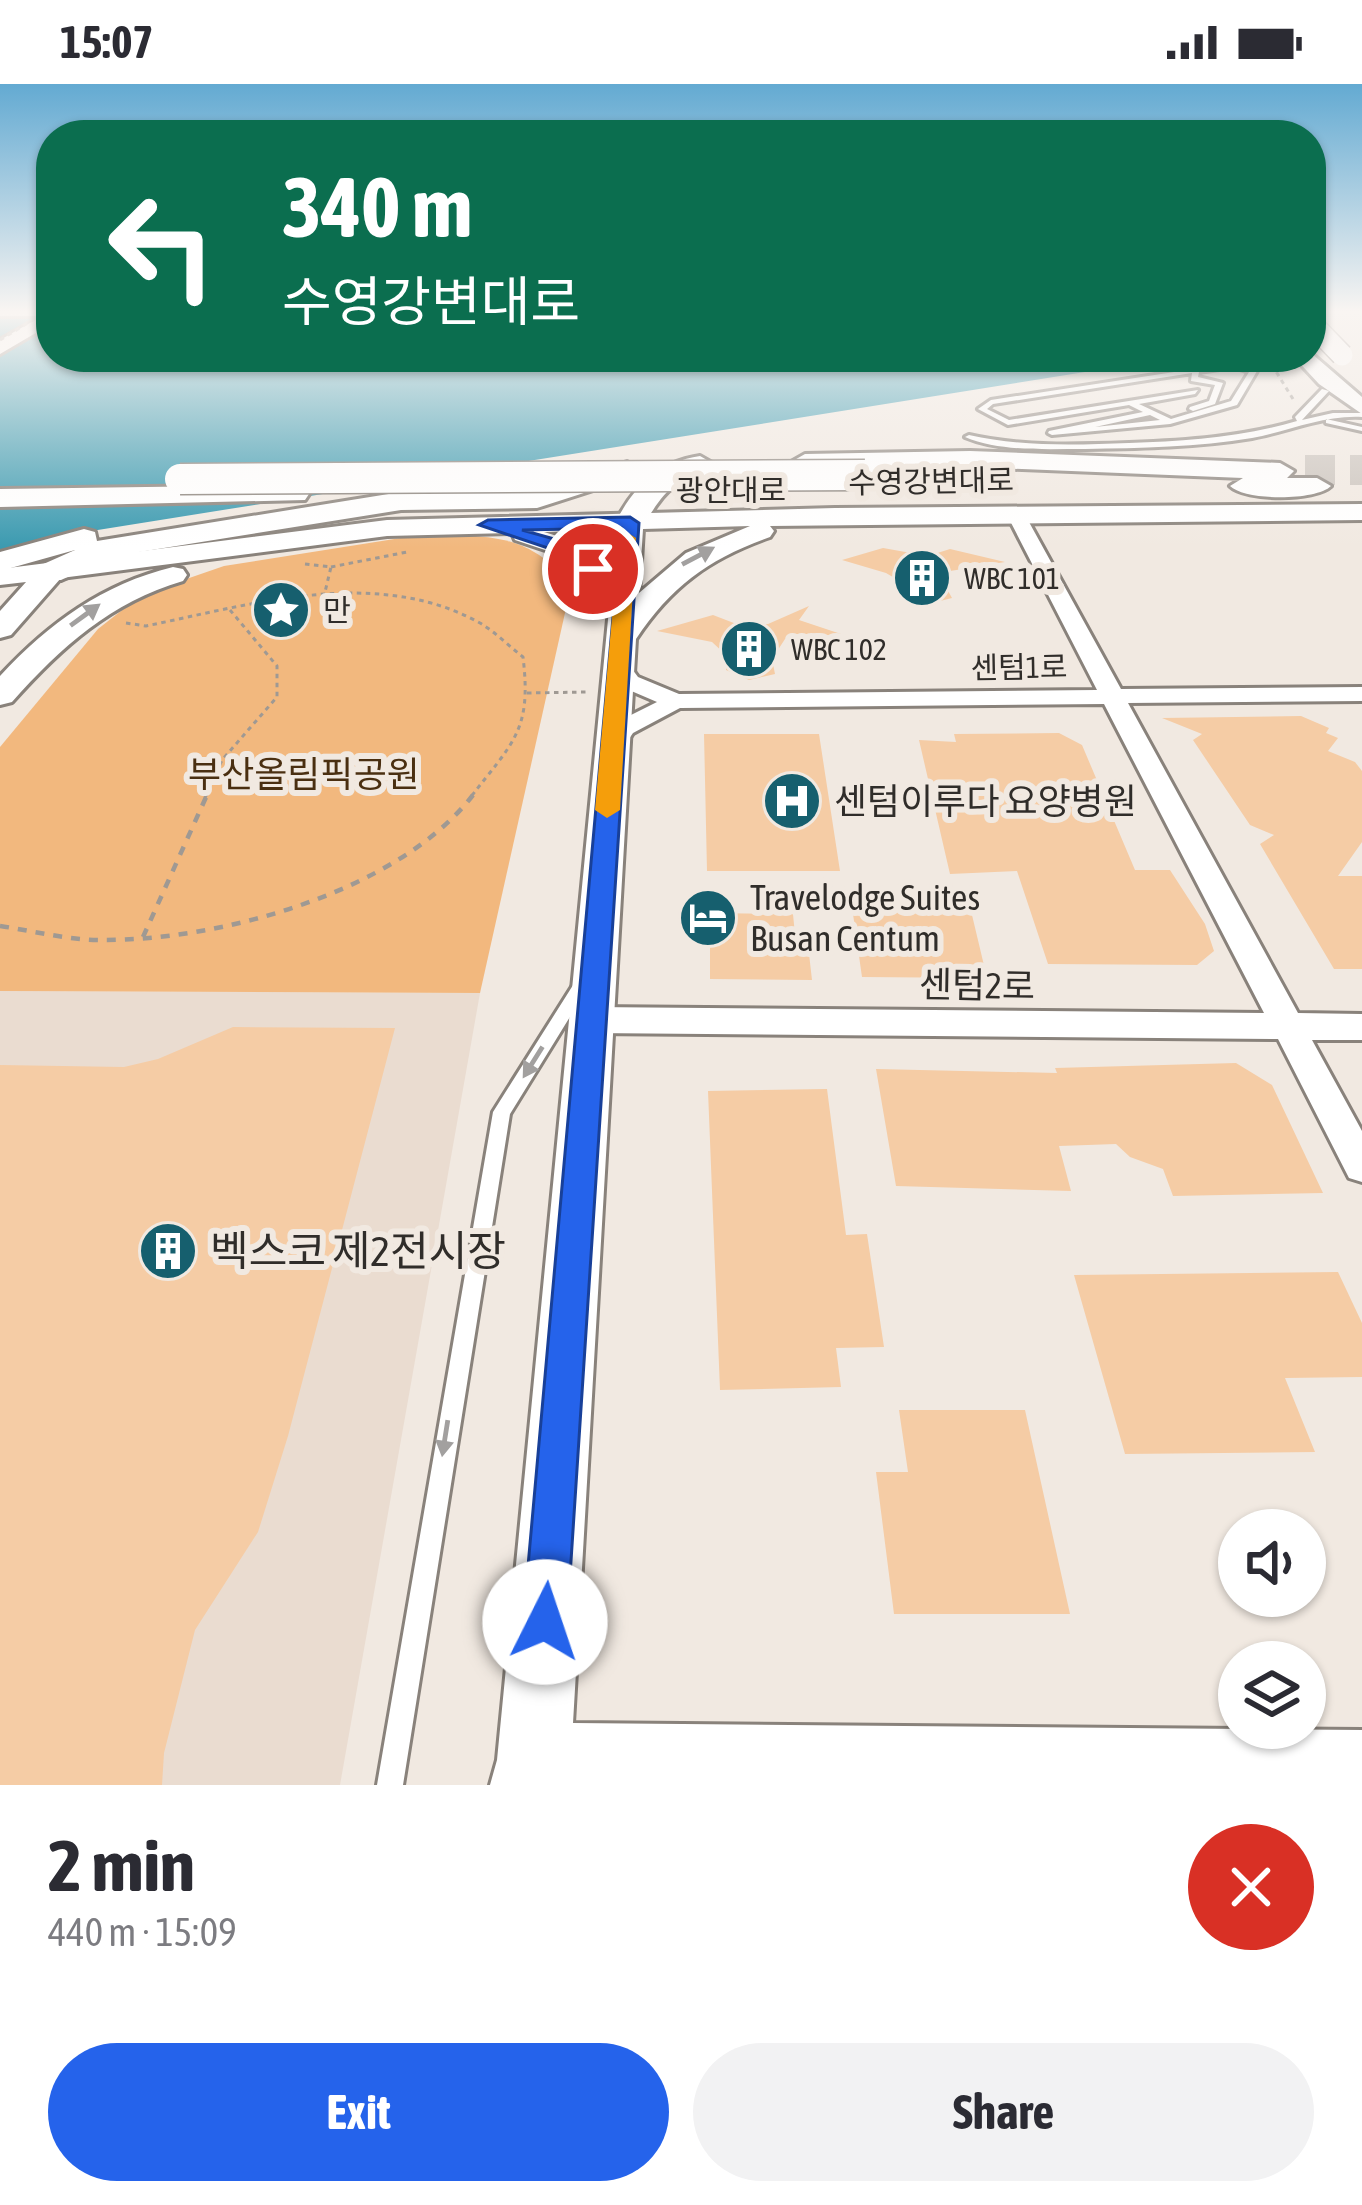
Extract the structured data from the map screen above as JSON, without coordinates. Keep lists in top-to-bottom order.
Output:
{
  "streets": {
    "highway": ["광안대로"],
    "main road": ["수영강변대로"],
    "street": ["센텀1로", "센텀2로"]
  },
  "parks": ["부산올림픽공원"],
  "places": {
    "building": ["WBC 101", "WBC 102", "벡스코 제2전시장"],
    "place": ["만"],
    "hospital": ["센텀이루다 요양병원"],
    "hotel": ["Travelodge Suites Busan Centum"]
  },
  "page": {
    "status": "15:07",
    "turn": ["340 m", "수영강변대로"],
    "heading": ["2 min", "440 m · 15:09"],
    "buttons": ["Exit", "Share"]
  }
}
